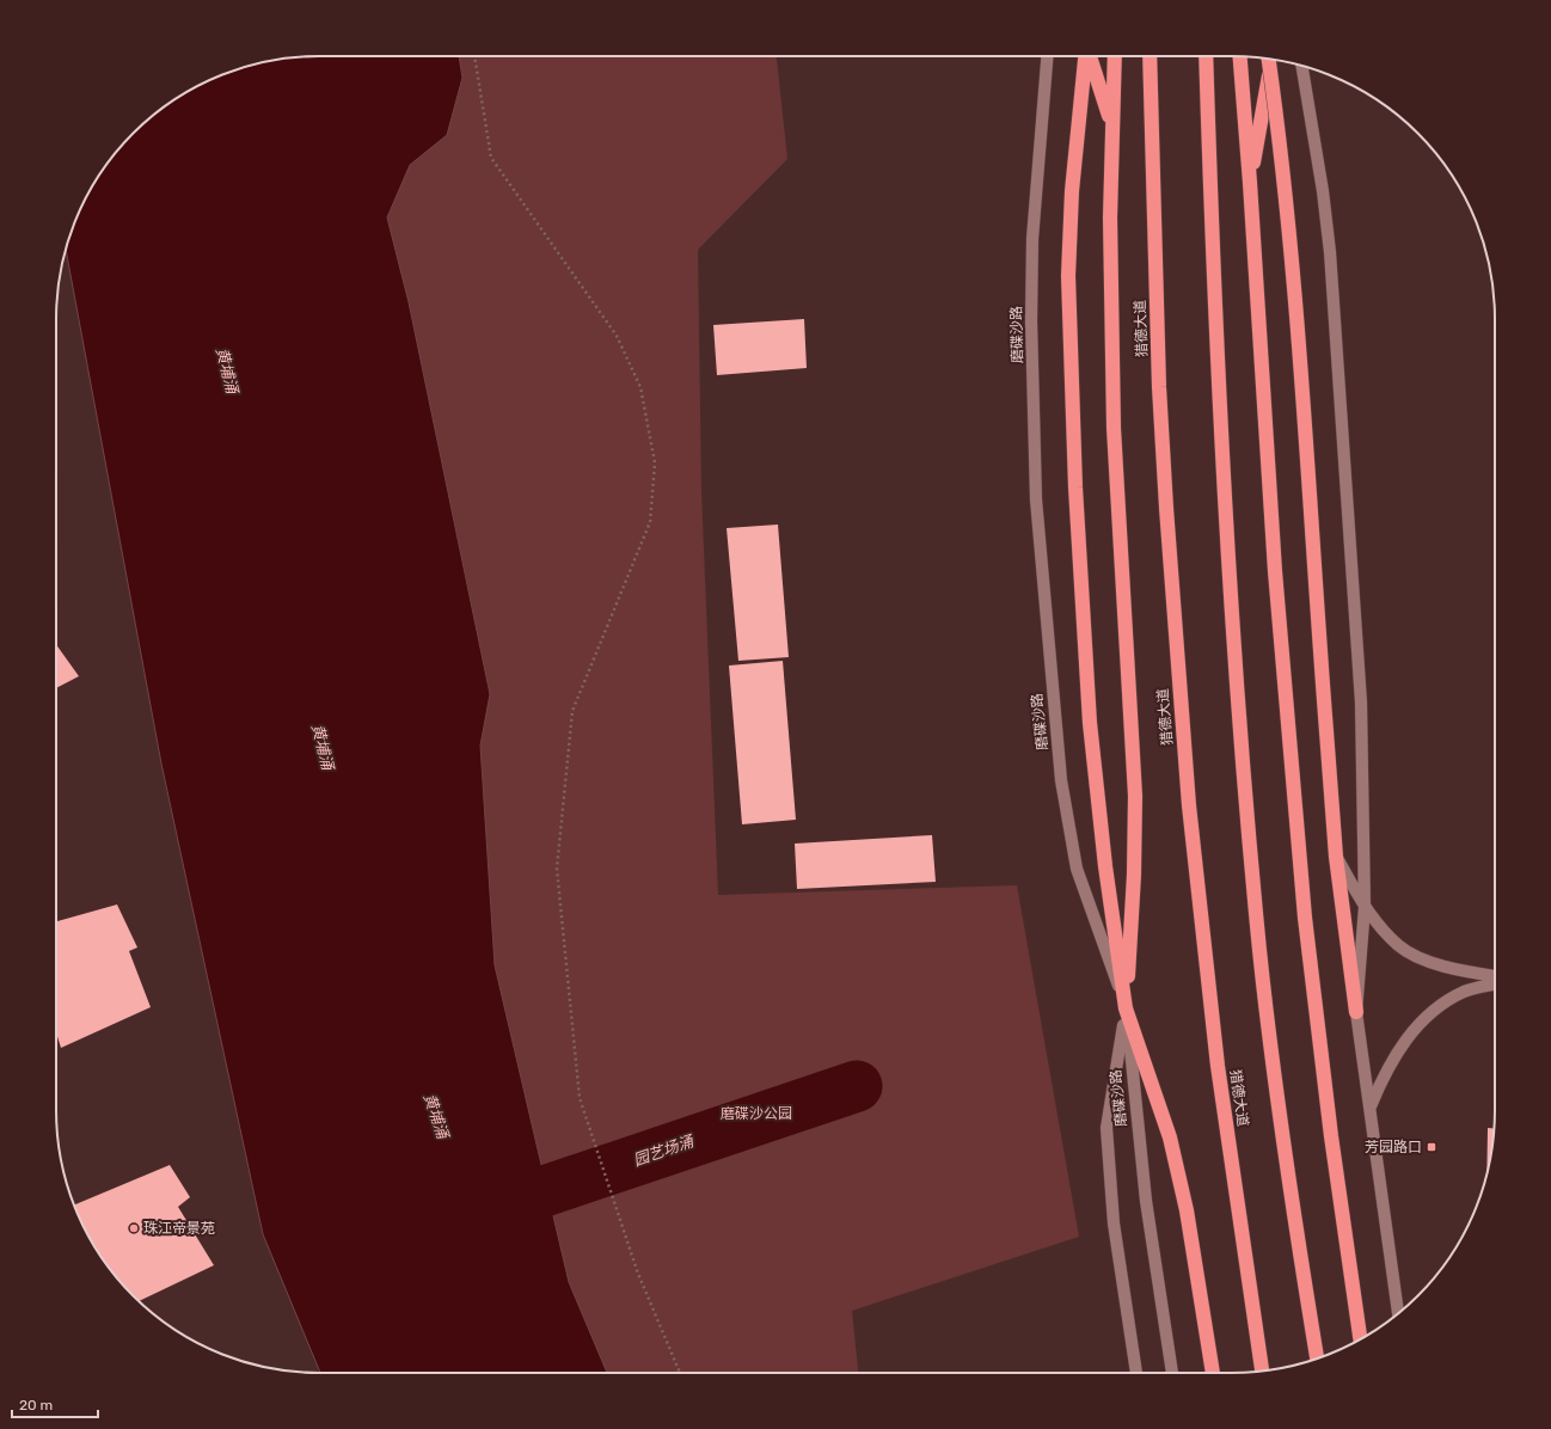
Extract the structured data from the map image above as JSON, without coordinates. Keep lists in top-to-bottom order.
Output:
{
  "streets": {
    "highway": ["猎德大道"],
    "street": ["磨碟沙路"]
  },
  "water": ["黄埔涌", "园艺场涌"],
  "parks": ["磨碟沙公园"],
  "places": {
    "transit": ["芳园路口"],
    "other": ["珠江帝景苑"]
  },
  "scale_bar": "20 m"
}
